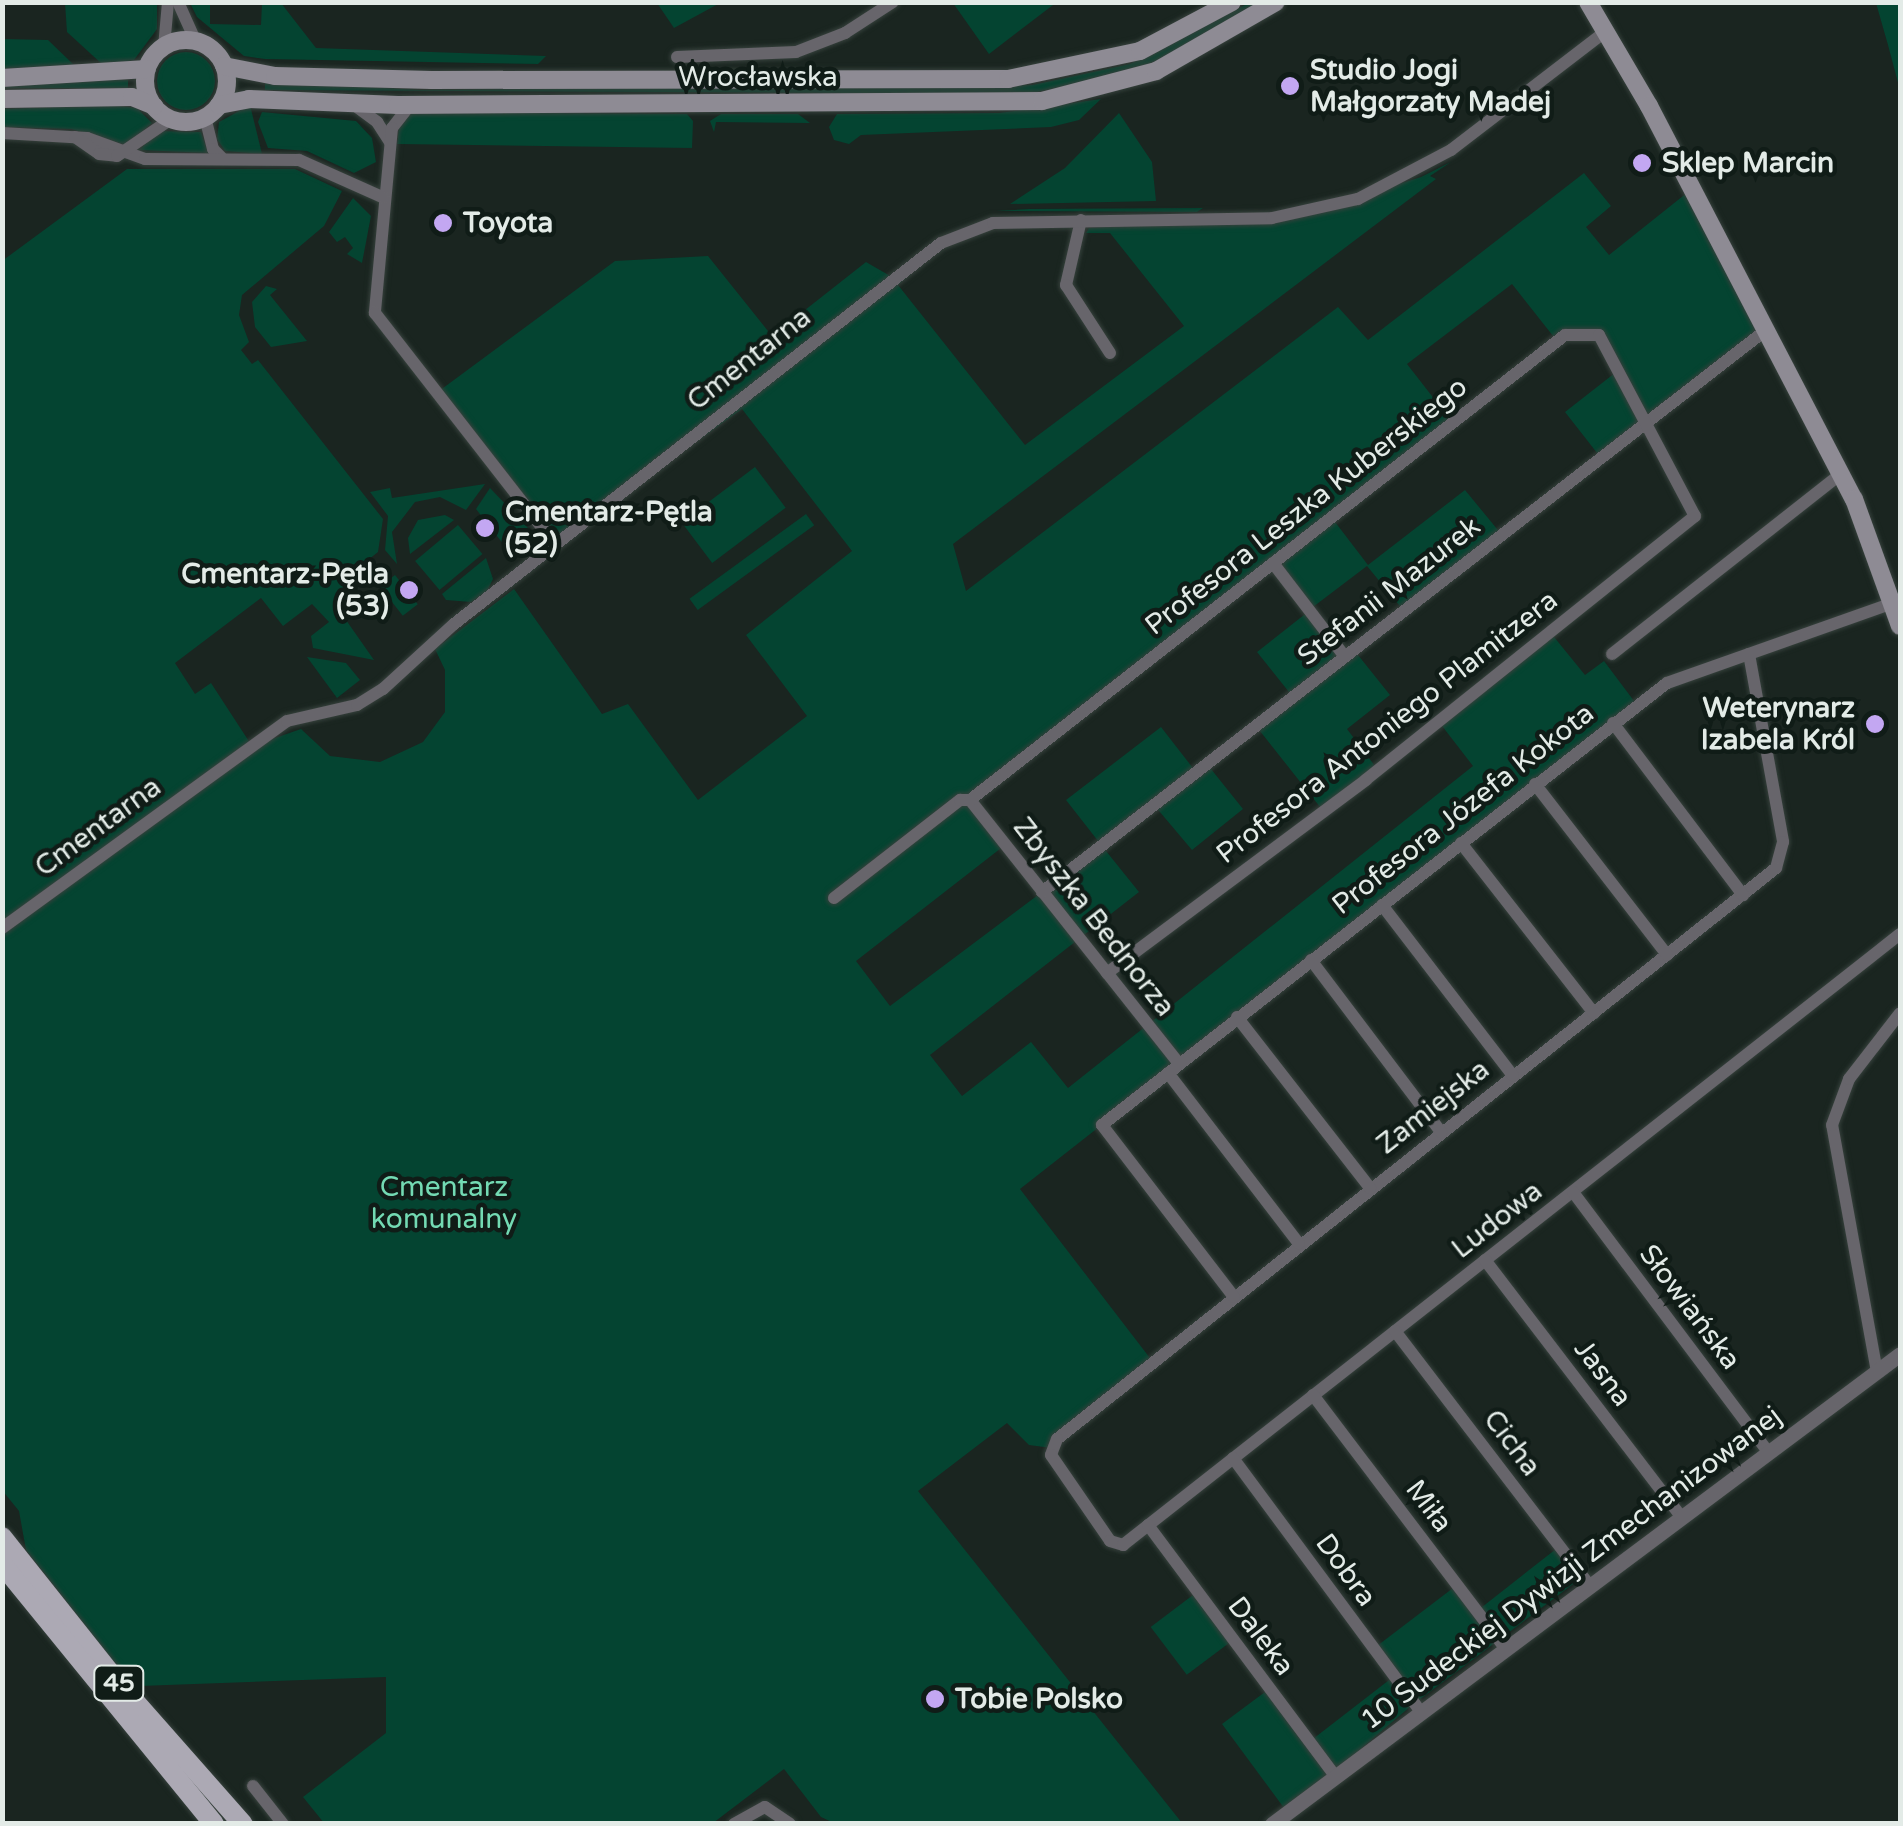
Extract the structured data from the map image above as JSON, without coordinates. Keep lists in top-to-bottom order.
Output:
{
  "streets": {
    "main road": ["Wrocławska", "45"],
    "street": [
      "Cmentarna",
      "Profesora Leszka Kuberskiego",
      "Stefanii Mazurek",
      "Profesora Antoniego Plamitzera",
      "Profesora Józefa Kokota",
      "Zbyszka Bednorza",
      "Zamiejska",
      "Ludowa",
      "Słowiańska",
      "Jasna",
      "Cicha",
      "Miła",
      "10 Sudeckiej Dywizji Zmechanizowanej",
      "Dobra",
      "Daleka"
    ]
  },
  "crossings": [
    ["Profesora Leszka Kuberskiego", "Stefanii Mazurek"],
    ["Profesora Leszka Kuberskiego", "Profesora Antoniego Plamitzera"],
    ["Profesora Leszka Kuberskiego", "Zbyszka Bednorza"],
    ["Stefanii Mazurek", "Profesora Antoniego Plamitzera"],
    ["Stefanii Mazurek", "Zbyszka Bednorza"],
    ["Profesora Antoniego Plamitzera", "Zbyszka Bednorza"],
    ["Profesora Józefa Kokota", "Zbyszka Bednorza"],
    ["Profesora Józefa Kokota", "Zamiejska"],
    ["Zbyszka Bednorza", "Zamiejska"],
    ["Zamiejska", "Ludowa"],
    ["Ludowa", "Słowiańska"],
    ["Ludowa", "Jasna"],
    ["Ludowa", "Cicha"],
    ["Ludowa", "Miła"],
    ["Ludowa", "Dobra"],
    ["Ludowa", "Daleka"],
    ["Słowiańska", "10 Sudeckiej Dywizji Zmechanizowanej"],
    ["Jasna", "10 Sudeckiej Dywizji Zmechanizowanej"],
    ["Cicha", "10 Sudeckiej Dywizji Zmechanizowanej"],
    ["Miła", "10 Sudeckiej Dywizji Zmechanizowanej"],
    ["10 Sudeckiej Dywizji Zmechanizowanej", "Dobra"],
    ["10 Sudeckiej Dywizji Zmechanizowanej", "Daleka"]
  ],
  "parks": ["Cmentarz komunalny"],
  "places": [
    "Studio Jogi Małgorzaty Madej",
    "Sklep Marcin",
    "Toyota",
    "Cmentarz-Pętla (52)",
    "Cmentarz-Pętla (53)",
    "Weterynarz Izabela Król",
    "Tobie Polsko"
  ]
}
